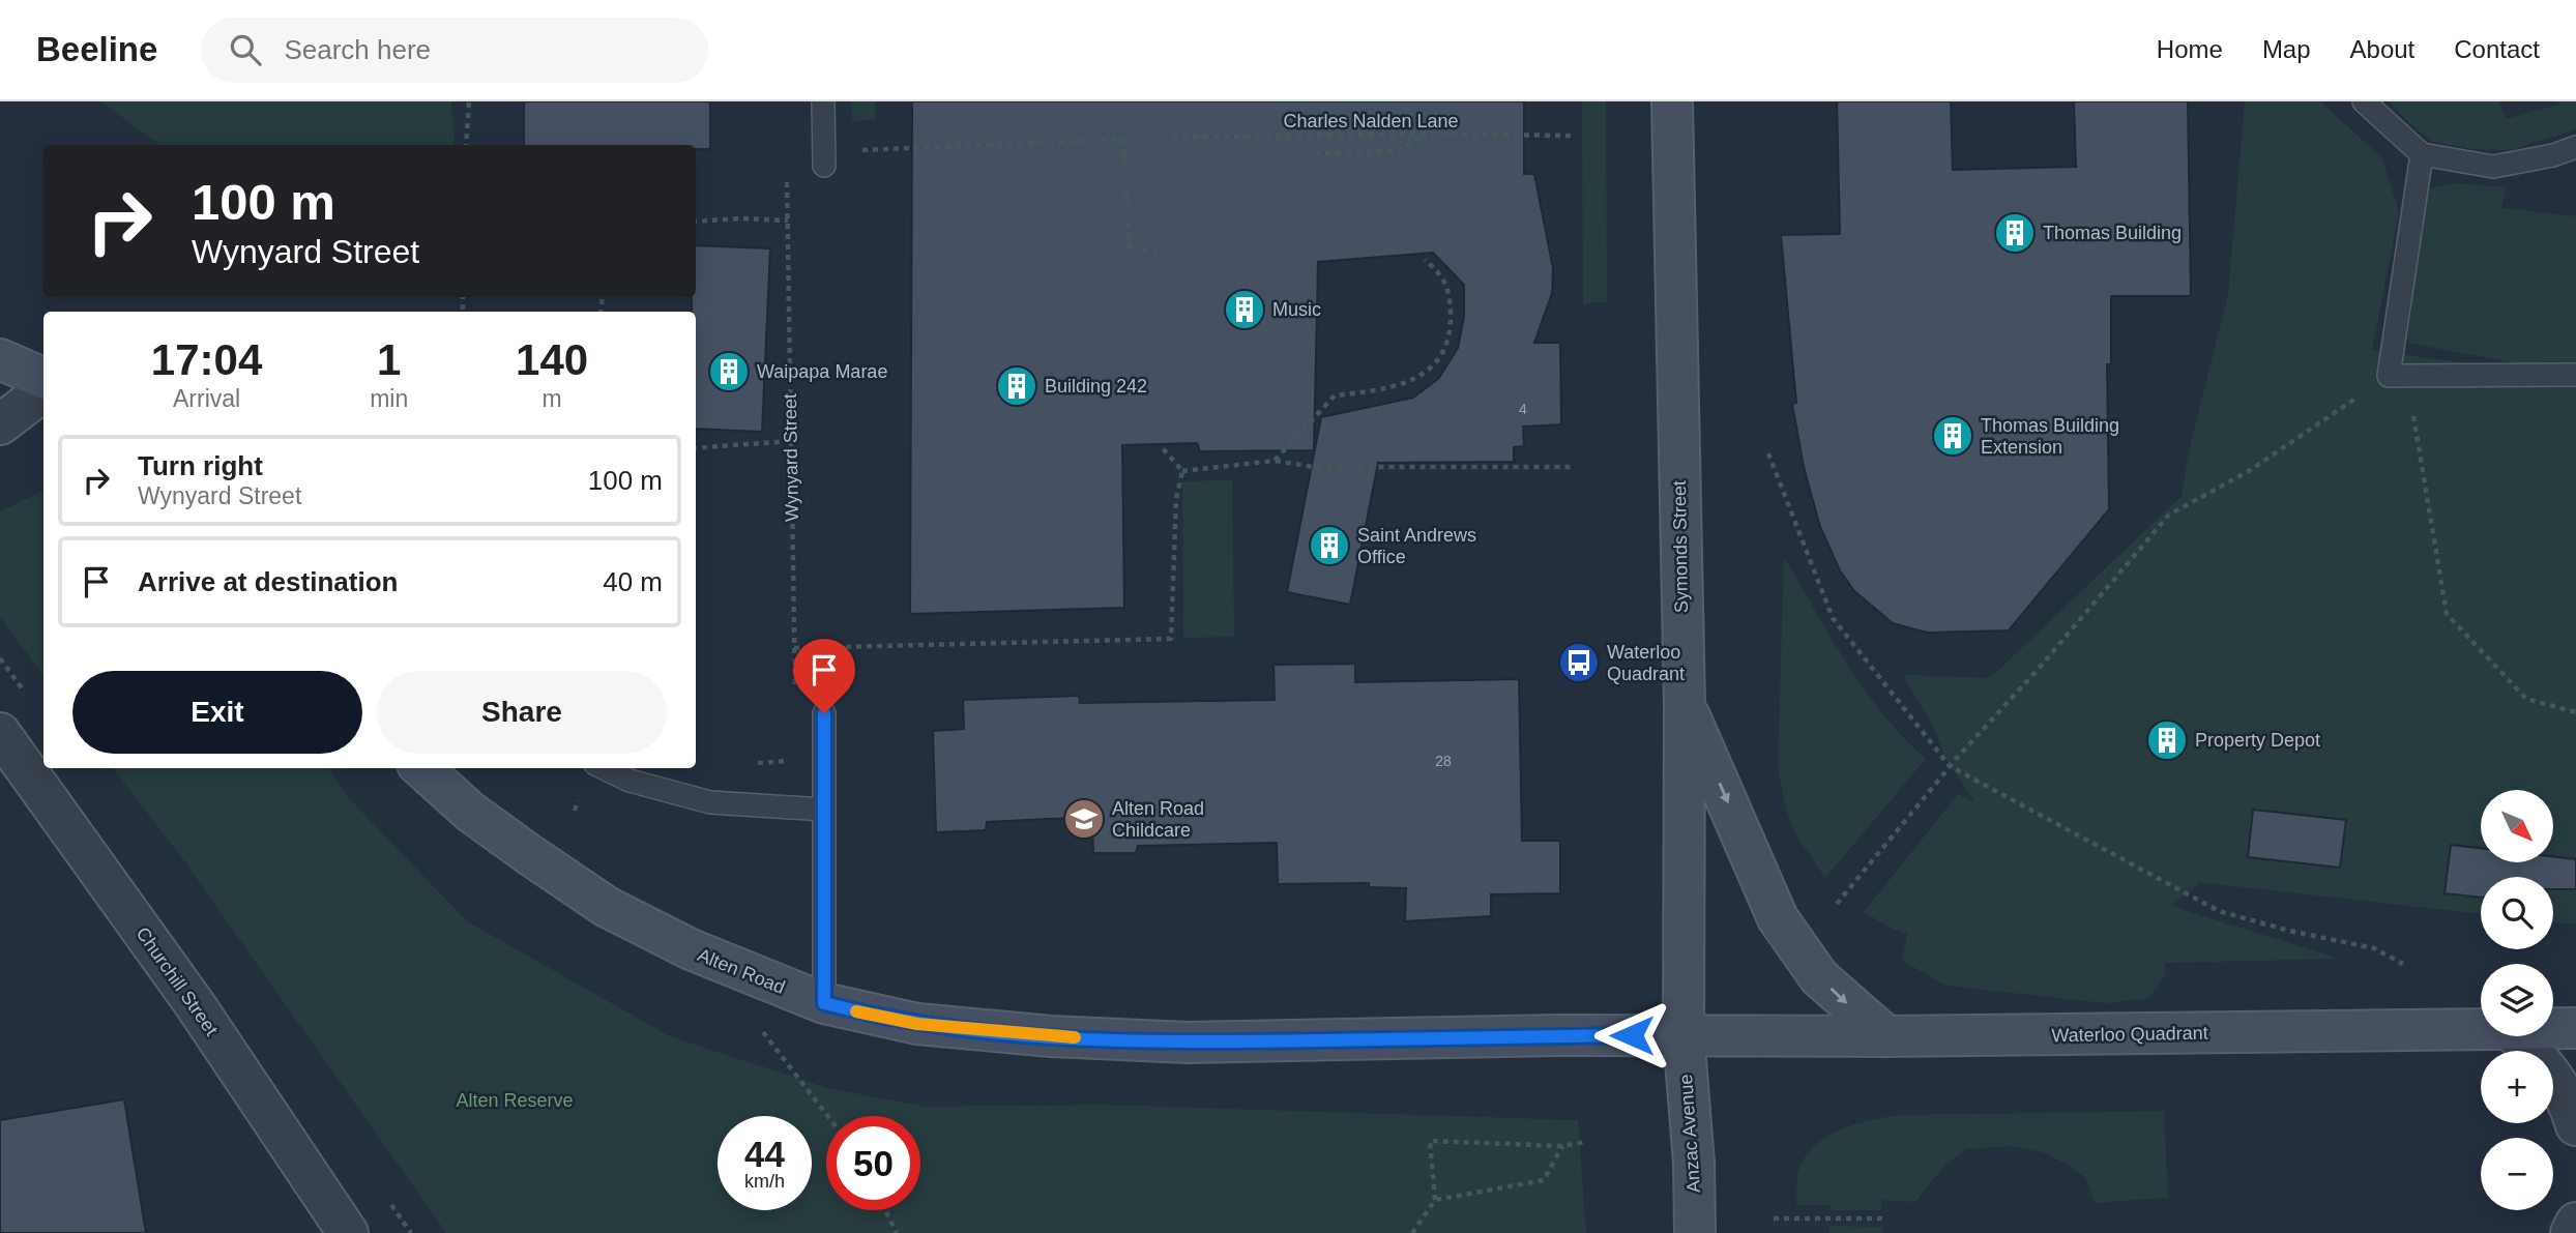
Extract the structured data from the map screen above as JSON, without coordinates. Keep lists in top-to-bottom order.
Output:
{
  "streets": {
    "main road": [
      "Symonds Street",
      "Alten Road",
      "Waterloo Quadrant",
      "Anzac Avenue"
    ],
    "street": ["Churchill Street"],
    "path": ["Charles Nalden Lane", "Wynyard Street"]
  },
  "crossings": [
    ["Symonds Street", "Alten Road"],
    ["Symonds Street", "Waterloo Quadrant"],
    ["Symonds Street", "Anzac Avenue"],
    ["Alten Road", "Waterloo Quadrant"],
    ["Alten Road", "Anzac Avenue"],
    ["Waterloo Quadrant", "Anzac Avenue"]
  ],
  "parks": ["Alten Reserve"],
  "places": {
    "building": [
      "Thomas Building",
      "Music",
      "Waipapa Marae",
      "Building 242",
      "Thomas Building Extension",
      "Saint Andrews Office",
      "Property Depot"
    ],
    "bus stop": ["Waterloo Quadrant"],
    "school or university": ["Alten Road Childcare"]
  },
  "house_numbers": ["4", "28"],
  "north": "bottom right",
  "page": {
    "header": "Beeline",
    "search": "Search here",
    "nav": [
      "Home",
      "Map",
      "About",
      "Contact"
    ],
    "turn": ["100 m", "Wynyard Street"],
    "eta": [
      "17:04",
      "Arrival",
      "1",
      "min",
      "140",
      "m"
    ],
    "list": [
      {
        "name": "Turn right",
        "note": "Wynyard Street",
        "value": "100 m"
      },
      {
        "name": "Arrive at destination",
        "value": "40 m"
      }
    ],
    "buttons": ["Exit", "Share"],
    "map_buttons": ["+", "−"],
    "speed": "44 km/h",
    "limit": "50"
  }
}
